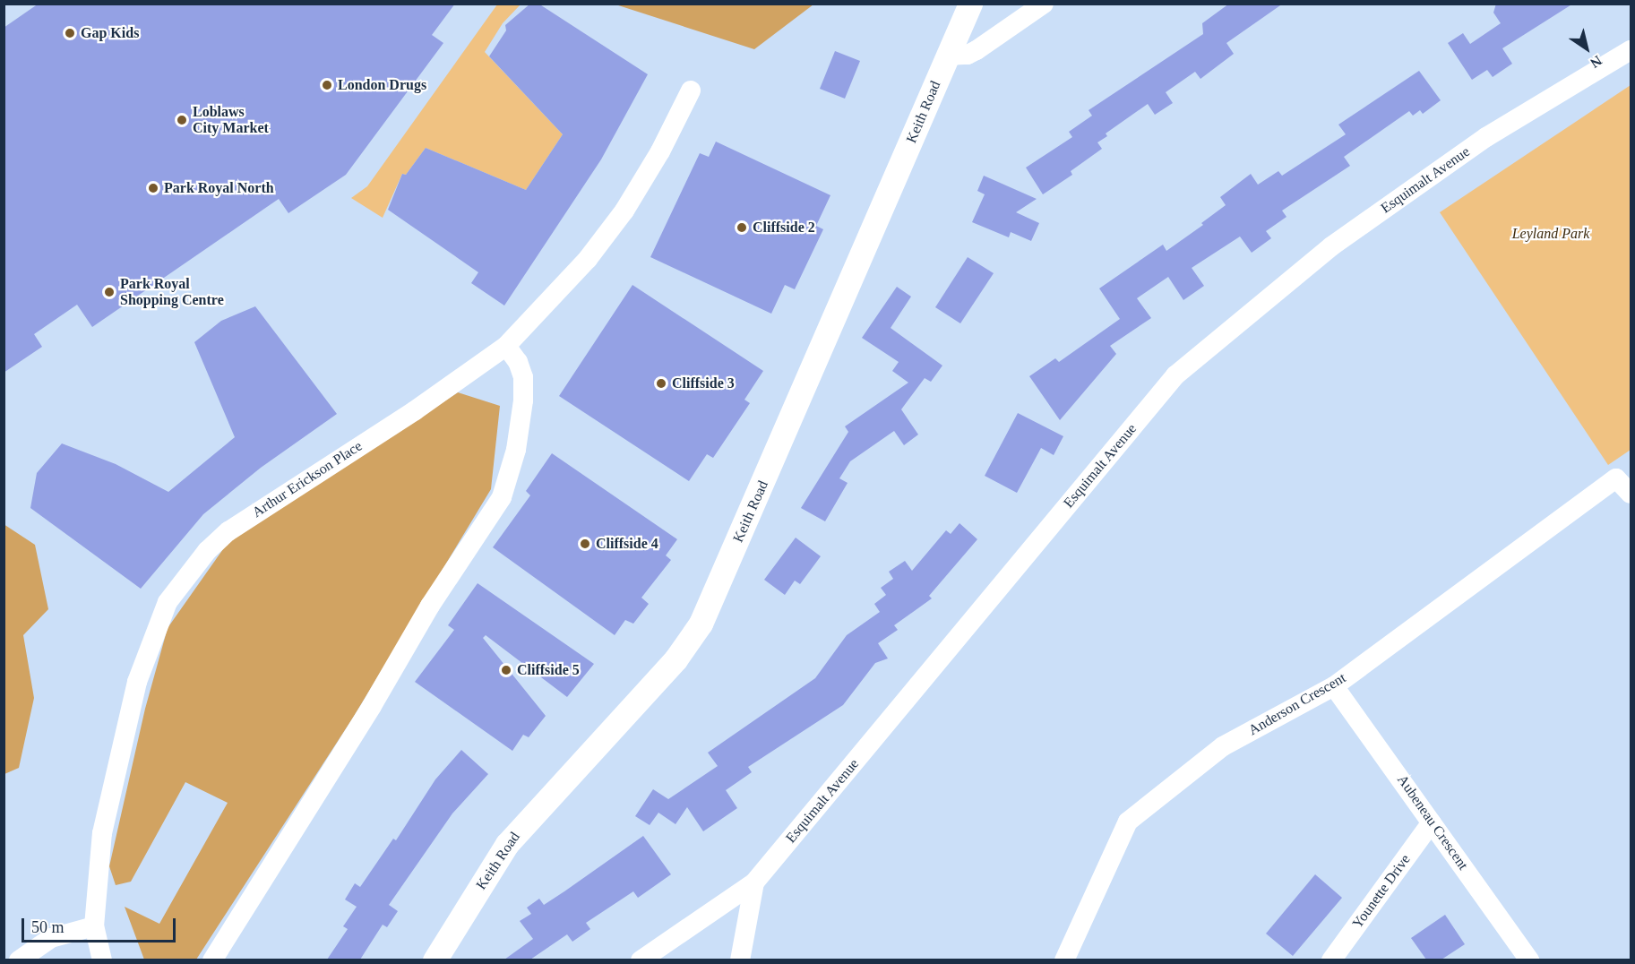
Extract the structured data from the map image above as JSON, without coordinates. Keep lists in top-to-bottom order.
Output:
{
  "streets": {
    "street": [
      "Keith Road",
      "Esquimalt Avenue",
      "Arthur Erickson Place",
      "Anderson Crescent",
      "Aubeneau Crescent",
      "Younette Drive"
    ]
  },
  "crossings": [
    ["Anderson Crescent", "Aubeneau Crescent"],
    ["Aubeneau Crescent", "Younette Drive"]
  ],
  "parks": ["Leyland Park"],
  "places": [
    "Gap Kids",
    "London Drugs",
    "Loblaws City Market",
    "Park Royal North",
    "Cliffside 2",
    "Park Royal Shopping Centre",
    "Cliffside 3",
    "Cliffside 4",
    "Cliffside 5"
  ],
  "scale_bar": "50 m",
  "north": "bottom right"
}
